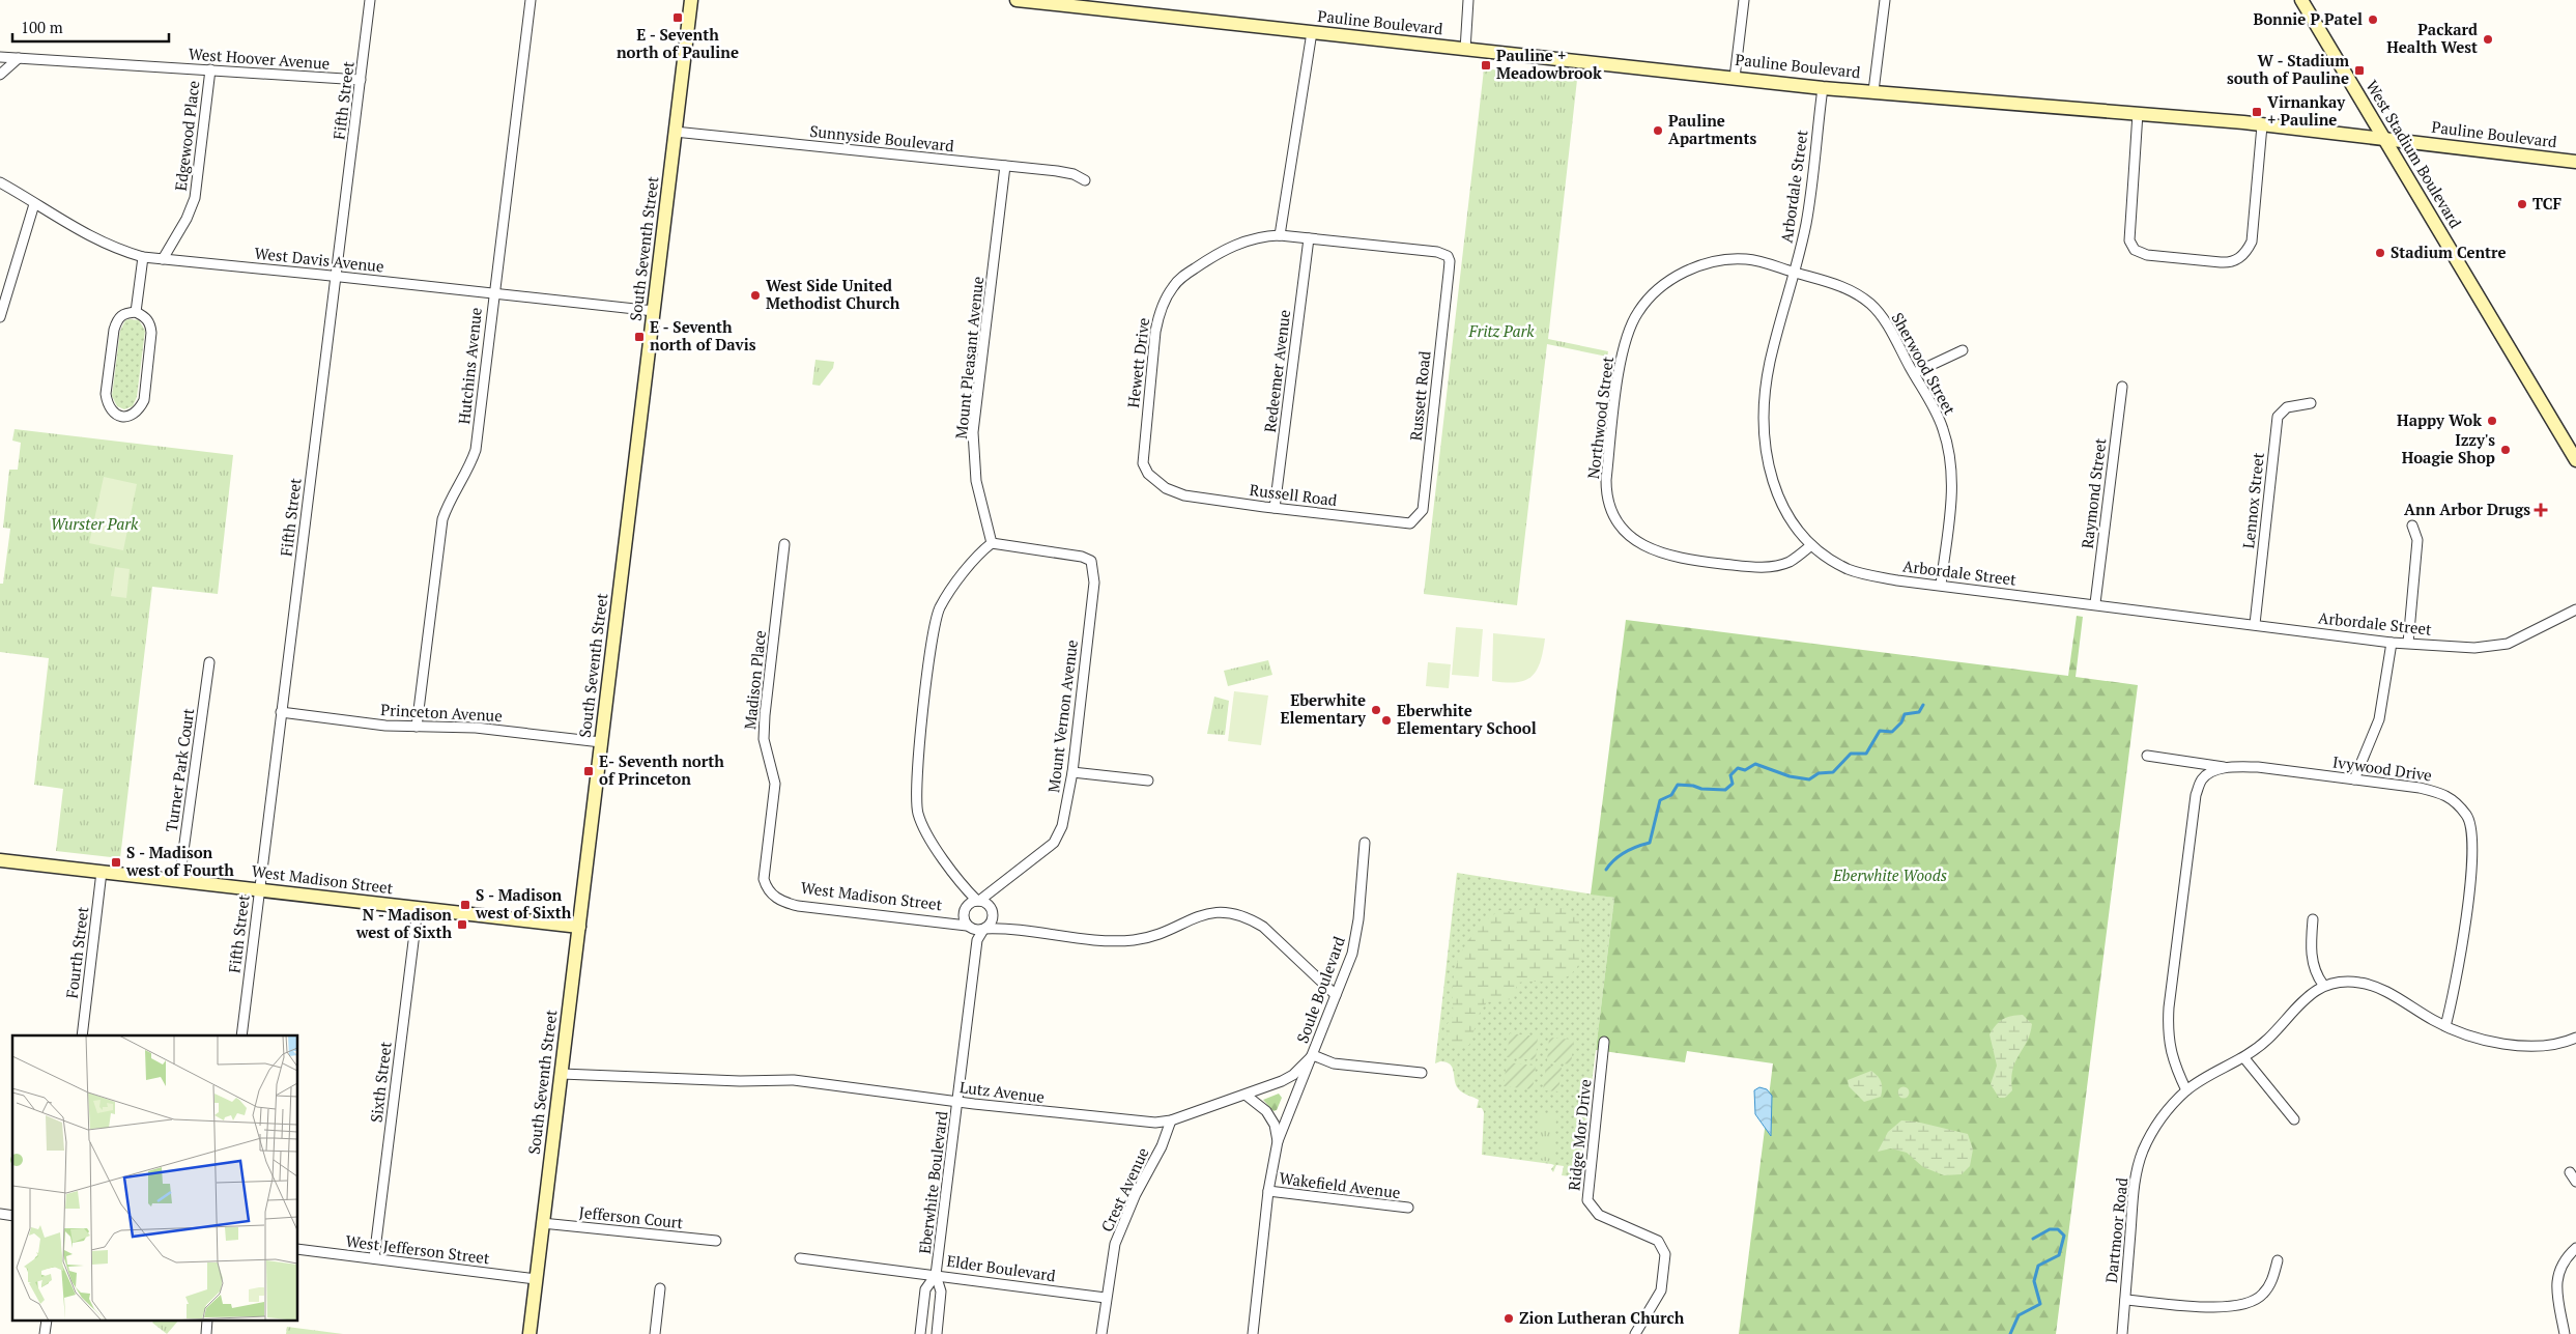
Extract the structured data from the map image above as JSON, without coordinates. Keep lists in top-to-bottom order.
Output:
{
  "streets": {
    "street": [
      "Pauline Boulevard",
      "West Hoover Avenue",
      "Fifth Street",
      "Edgewood Place",
      "Sunnyside Boulevard",
      "West Stadium Boulevard",
      "Arbordale Street",
      "South Seventh Street",
      "West Davis Avenue",
      "Mount Pleasant Avenue",
      "Hewett Drive",
      "Sherwood Street",
      "Hutchins Avenue",
      "Redeemer Avenue",
      "Russett Road",
      "Northwood Street",
      "Raymond Street",
      "Russell Road",
      "Lennox Street",
      "Madison Place",
      "Princeton Avenue",
      "Mount Vernon Avenue",
      "Ivywood Drive",
      "Turner Park Court",
      "West Madison Street",
      "Fourth Street",
      "Soule Boulevard",
      "Sixth Street",
      "Lutz Avenue",
      "Ridge Mor Drive",
      "Eberwhite Boulevard",
      "Wakefield Avenue",
      "Crest Avenue",
      "Jefferson Court",
      "Dartmoor Road",
      "West Jefferson Street",
      "Elder Boulevard"
    ]
  },
  "crossings": [
    ["Pauline Boulevard", "West Stadium Boulevard"],
    ["Pauline Boulevard", "Arbordale Street"],
    ["West Hoover Avenue", "Fifth Street"],
    ["West Hoover Avenue", "Edgewood Place"],
    ["Fifth Street", "West Davis Avenue"],
    ["Fifth Street", "Princeton Avenue"],
    ["Fifth Street", "West Madison Street"],
    ["Edgewood Place", "West Davis Avenue"],
    ["Sunnyside Boulevard", "South Seventh Street"],
    ["Sunnyside Boulevard", "Mount Pleasant Avenue"],
    ["Arbordale Street", "Sherwood Street"],
    ["Arbordale Street", "Northwood Street"],
    ["Arbordale Street", "Raymond Street"],
    ["Arbordale Street", "Lennox Street"],
    ["South Seventh Street", "West Davis Avenue"],
    ["South Seventh Street", "Princeton Avenue"],
    ["South Seventh Street", "West Madison Street"],
    ["South Seventh Street", "Lutz Avenue"],
    ["South Seventh Street", "Jefferson Court"],
    ["South Seventh Street", "West Jefferson Street"],
    ["West Davis Avenue", "Hutchins Avenue"],
    ["Mount Pleasant Avenue", "Mount Vernon Avenue"],
    ["Hewett Drive", "Redeemer Avenue"],
    ["Hewett Drive", "Russett Road"],
    ["Hewett Drive", "Russell Road"],
    ["Sherwood Street", "Northwood Street"],
    ["Hutchins Avenue", "Princeton Avenue"],
    ["Redeemer Avenue", "Russell Road"],
    ["Russett Road", "Russell Road"],
    ["Madison Place", "West Madison Street"],
    ["Mount Vernon Avenue", "West Madison Street"],
    ["Mount Vernon Avenue", "Eberwhite Boulevard"],
    ["Ivywood Drive", "Dartmoor Road"],
    ["Turner Park Court", "West Madison Street"],
    ["West Madison Street", "Fourth Street"],
    ["West Madison Street", "Sixth Street"],
    ["West Madison Street", "Eberwhite Boulevard"],
    ["Soule Boulevard", "Lutz Avenue"],
    ["Soule Boulevard", "Wakefield Avenue"],
    ["Sixth Street", "West Jefferson Street"],
    ["Lutz Avenue", "Eberwhite Boulevard"],
    ["Lutz Avenue", "Crest Avenue"],
    ["Eberwhite Boulevard", "Elder Boulevard"],
    ["Crest Avenue", "Elder Boulevard"]
  ],
  "parks": ["Fritz Park", "Wurster Park", "Eberwhite Woods"],
  "places": {
    "transit": [
      "E - Seventh north of Pauline",
      "Pauline + Meadowbrook",
      "W - Stadium south of Pauline",
      "Virnankay + Pauline",
      "E - Seventh north of Davis",
      "E- Seventh north of Princeton",
      "S - Madison west of Fourth",
      "S - Madison west of Sixth",
      "N - Madison west of Sixth"
    ],
    "other": [
      "Bonnie P Patel",
      "Packard Health West",
      "Pauline Apartments",
      "TCF",
      "Stadium Centre",
      "West Side United Methodist Church",
      "Happy Wok",
      "Izzy's Hoagie Shop",
      "Eberwhite Elementary",
      "Eberwhite Elementary School",
      "Zion Lutheran Church"
    ],
    "health": ["Ann Arbor Drugs"]
  },
  "scale_bar": "100 m"
}
